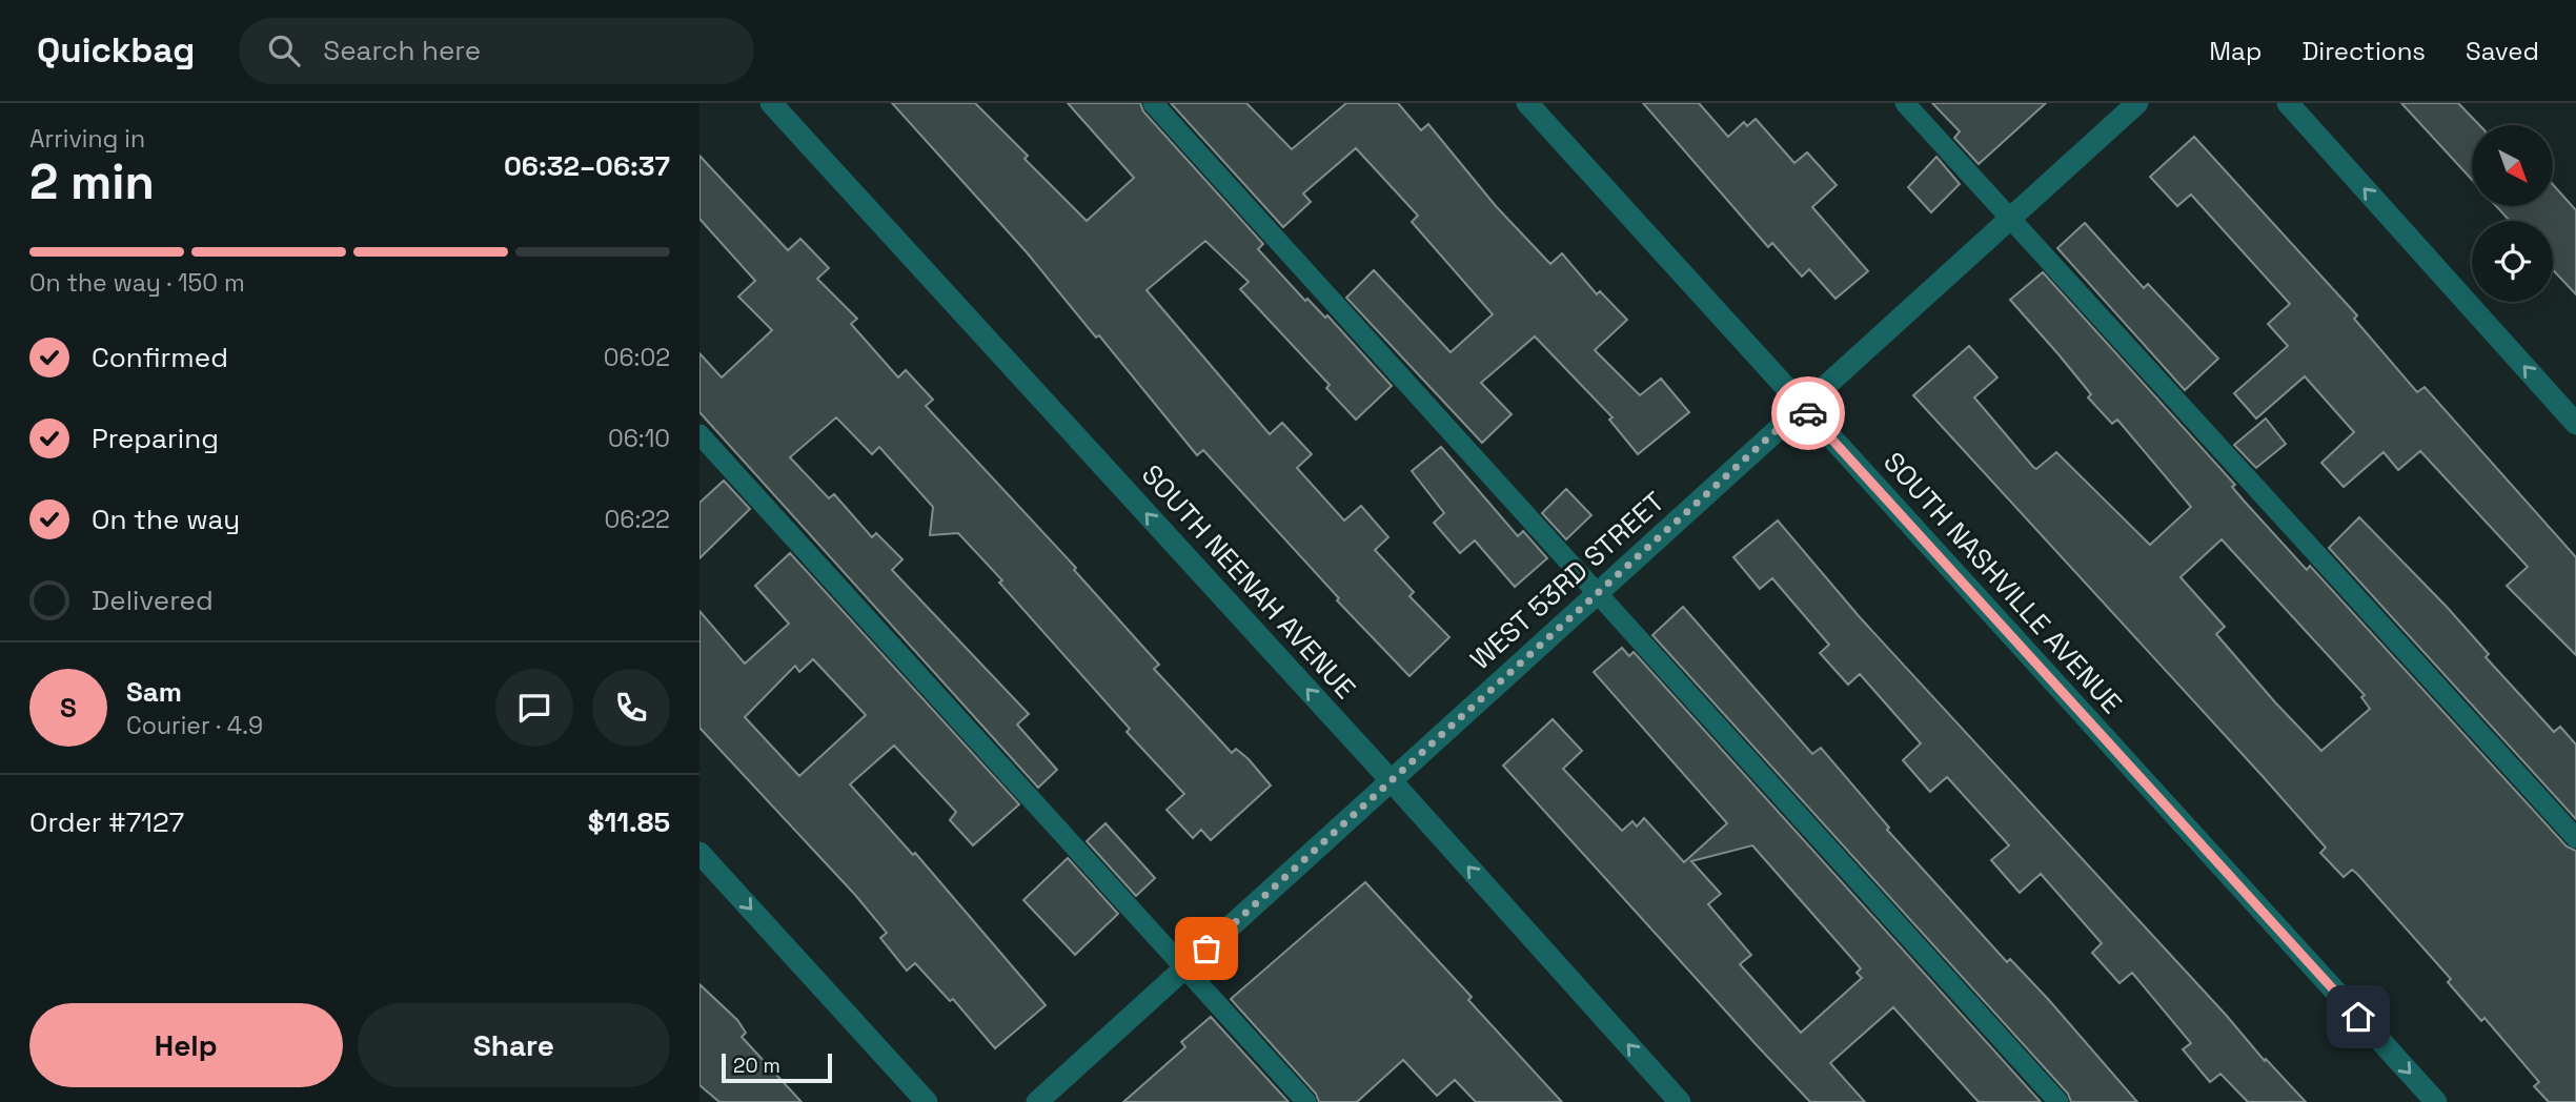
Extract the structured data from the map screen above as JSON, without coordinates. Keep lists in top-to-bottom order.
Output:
{
  "streets": {
    "street": ["WEST 53RD STREET", "SOUTH NEENAH AVENUE", "SOUTH NASHVILLE AVENUE"]
  },
  "crossings": [
    ["WEST 53RD STREET", "SOUTH NEENAH AVENUE"],
    ["WEST 53RD STREET", "SOUTH NASHVILLE AVENUE"]
  ],
  "one_way": ["SOUTH NEENAH AVENUE", "SOUTH NASHVILLE AVENUE"],
  "scale_bar": "20 m",
  "north": "bottom right",
  "page": {
    "header": "Quickbag",
    "search": "Search here",
    "nav": ["Map", "Directions", "Saved"],
    "heading": ["2 min", "Arriving in", "06:32–06:37"],
    "panel": [
      "Sam",
      "Courier · 4.9",
      "Order #7127",
      "$11.85"
    ],
    "bar": "On the way · 150 m",
    "list": [
      ["Confirmed", "06:02"],
      ["Preparing", "06:10"],
      ["On the way", "06:22"],
      "Delivered"
    ],
    "round": "S",
    "buttons": ["Help", "Share"],
    "scale": "20 m"
  }
}
